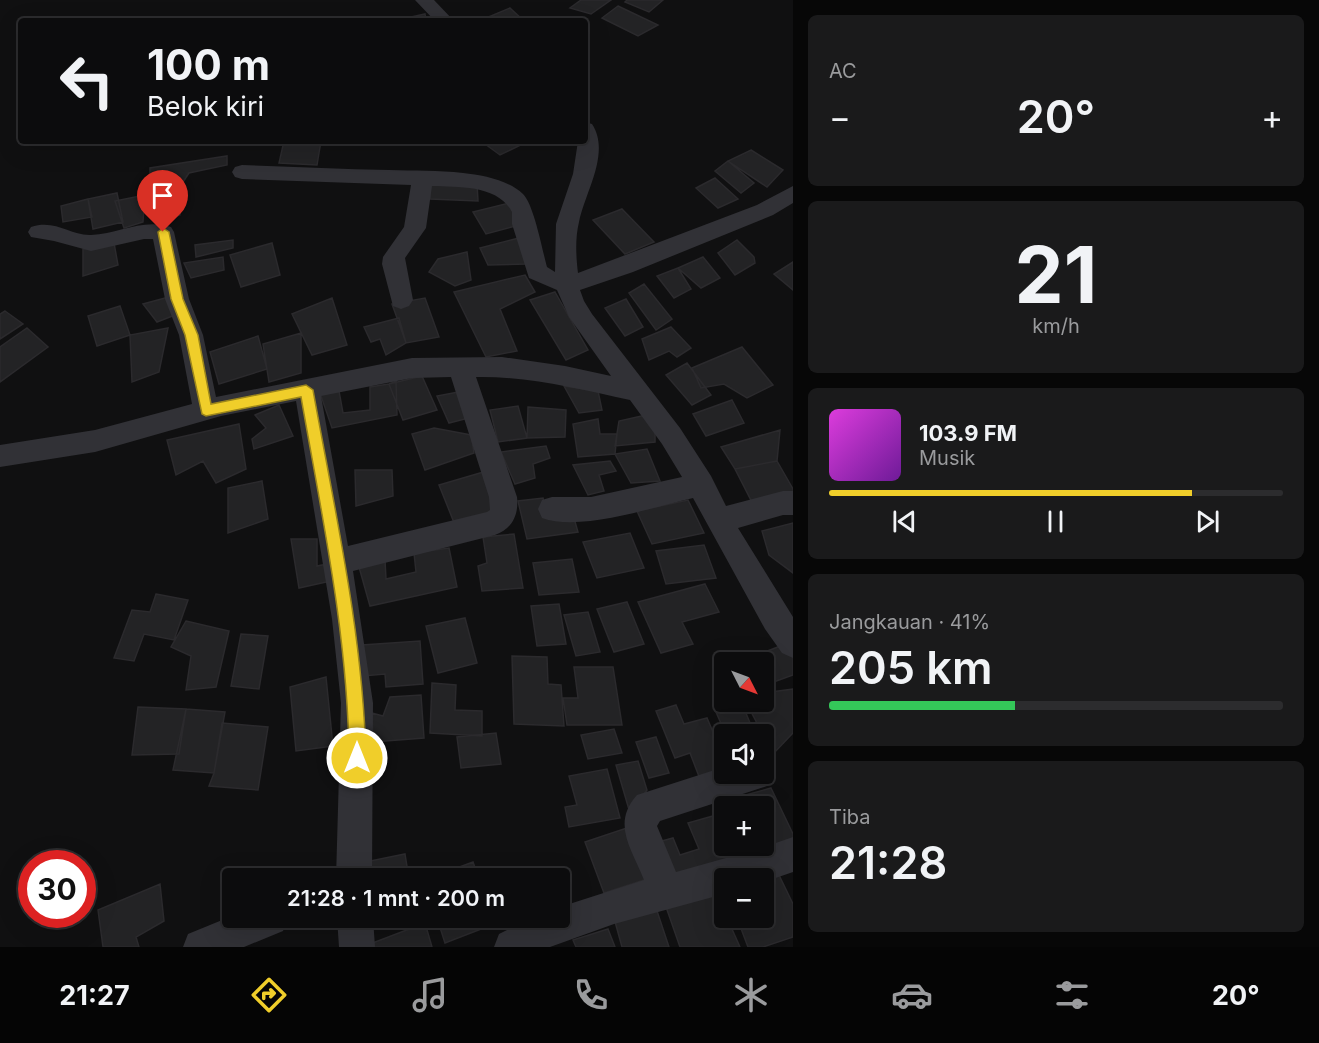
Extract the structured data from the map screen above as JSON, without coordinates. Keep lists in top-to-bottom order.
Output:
{
  "north": "bottom right",
  "page": {
    "tile": [
      "AC",
      ["21", "km/h"],
      ["Jangkauan · 41%", "205 km"],
      ["Tiba", "21:28"]
    ],
    "turn": ["100 m", "Belok kiri"],
    "heat": ["−", "20°", "+"],
    "song": ["103.9 FM", "Musik"],
    "map_buttons": ["+", "−"],
    "limit": "30",
    "trip": "21:28 · 1 mnt · 200 m",
    "tabs": ["21:27", "20°"]
  }
}
